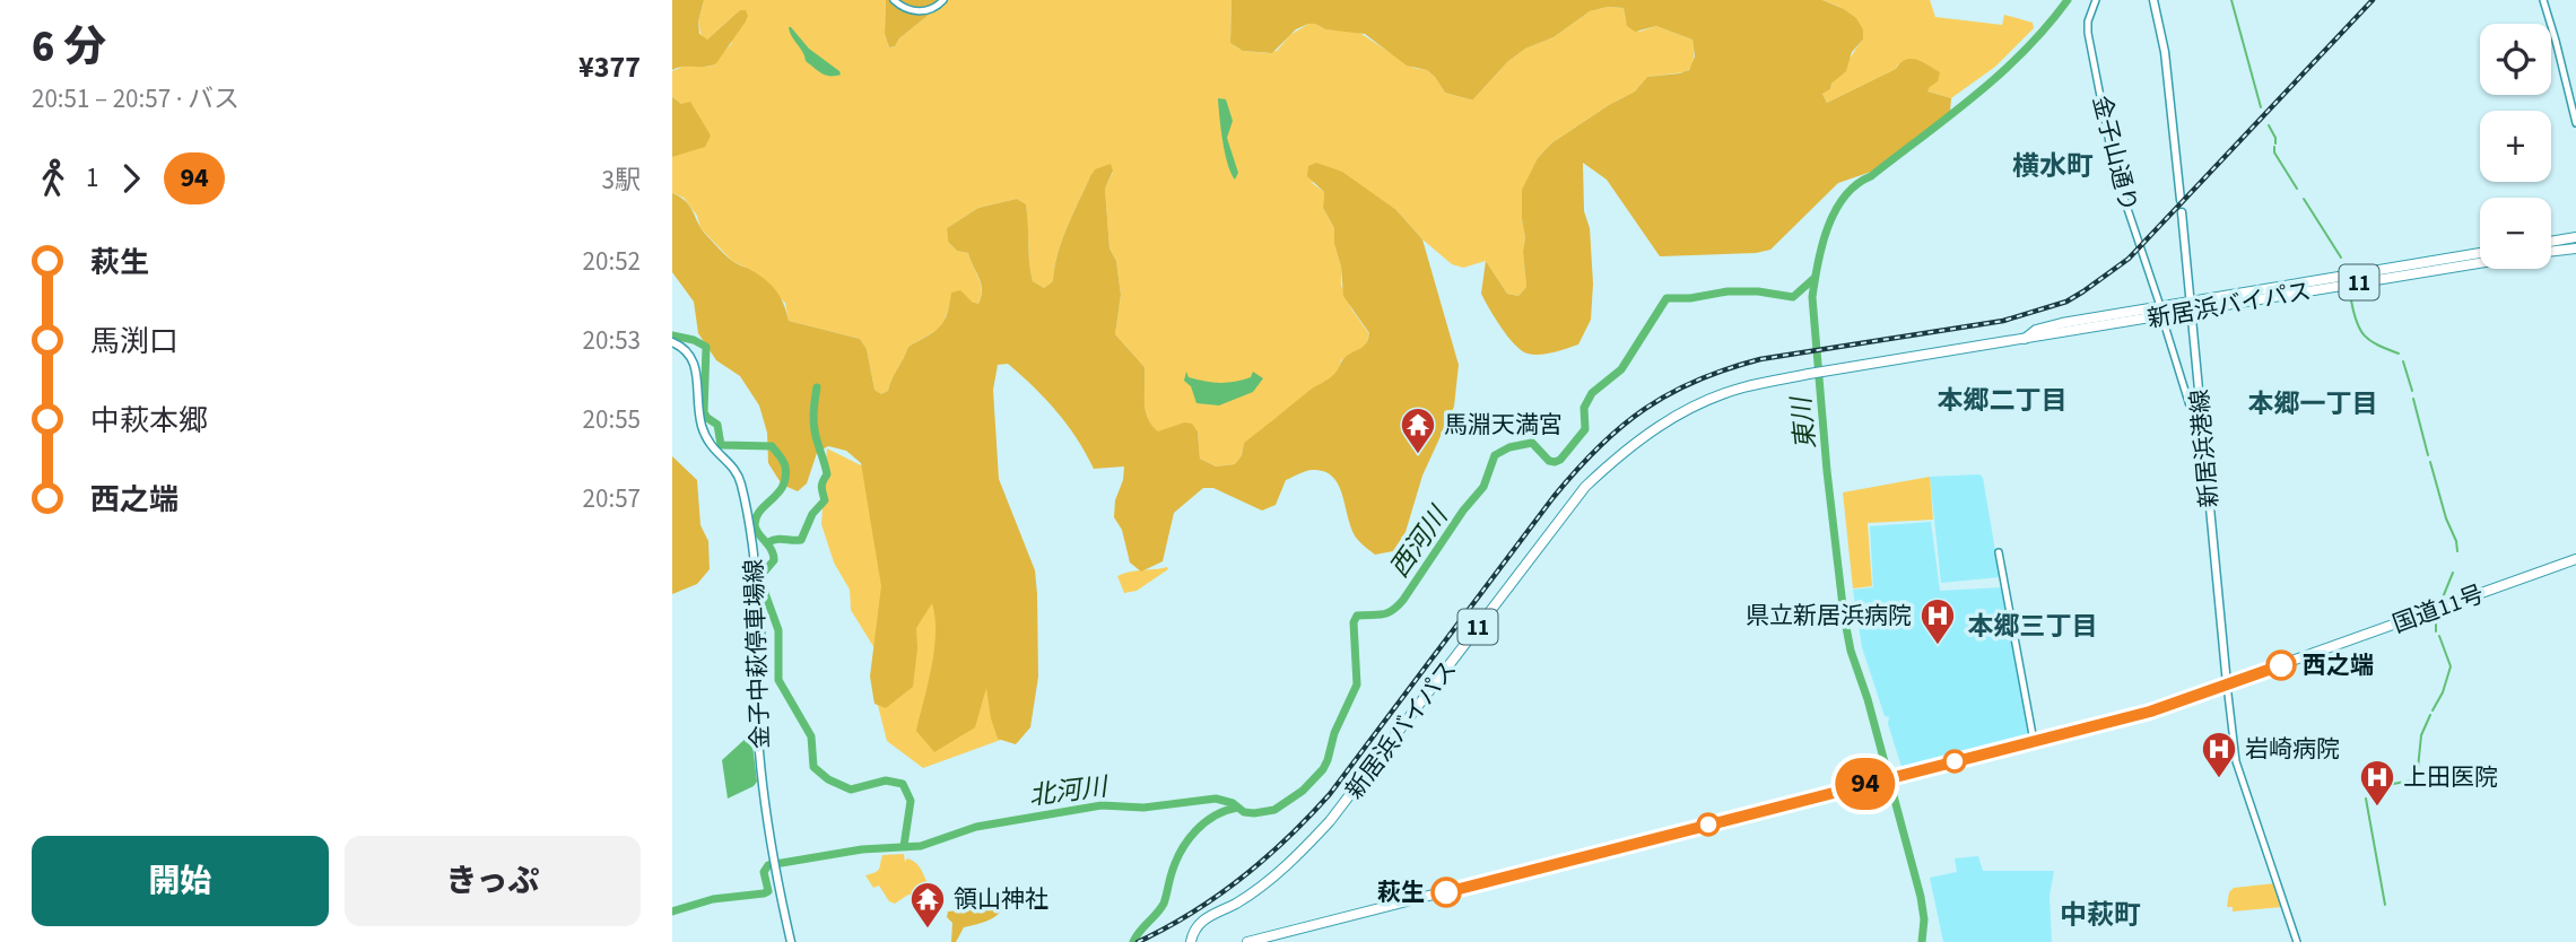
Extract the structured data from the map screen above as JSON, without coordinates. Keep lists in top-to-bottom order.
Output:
{
  "streets": {
    "highway": ["11", "新居浜バイパス", "国道11号"],
    "main road": ["新居浜港線", "金子中萩停車場線"],
    "street": ["金子山通り"]
  },
  "crossings": [
    ["金子山通り", "新居浜バイパス"],
    ["新居浜バイパス", "新居浜港線"],
    ["新居浜港線", "国道11号"]
  ],
  "districts": [
    "横水町",
    "本郷二丁目",
    "本郷一丁目",
    "本郷三丁目",
    "中萩町"
  ],
  "water": ["東川", "西河川", "北河川"],
  "places": {
    "temple": ["馬淵天満宮", "領山神社"],
    "hospital": ["県立新居浜病院", "岩崎病院", "上田医院"],
    "other": ["西之端", "萩生"]
  },
  "lines": ["bus line 94"],
  "page": {
    "heading": ["6 分", "20:51 – 20:57 · バス", "¥377"],
    "on_map": "94",
    "map_buttons": ["+", "−"],
    "legs": ["1", "94", "3駅"],
    "list": [
      {
        "name": "萩生",
        "value": "20:52"
      },
      {
        "name": "馬渕口",
        "value": "20:53"
      },
      {
        "name": "中萩本郷",
        "value": "20:55"
      },
      {
        "name": "西之端",
        "value": "20:57"
      }
    ],
    "buttons": ["開始", "きっぷ"]
  }
}
